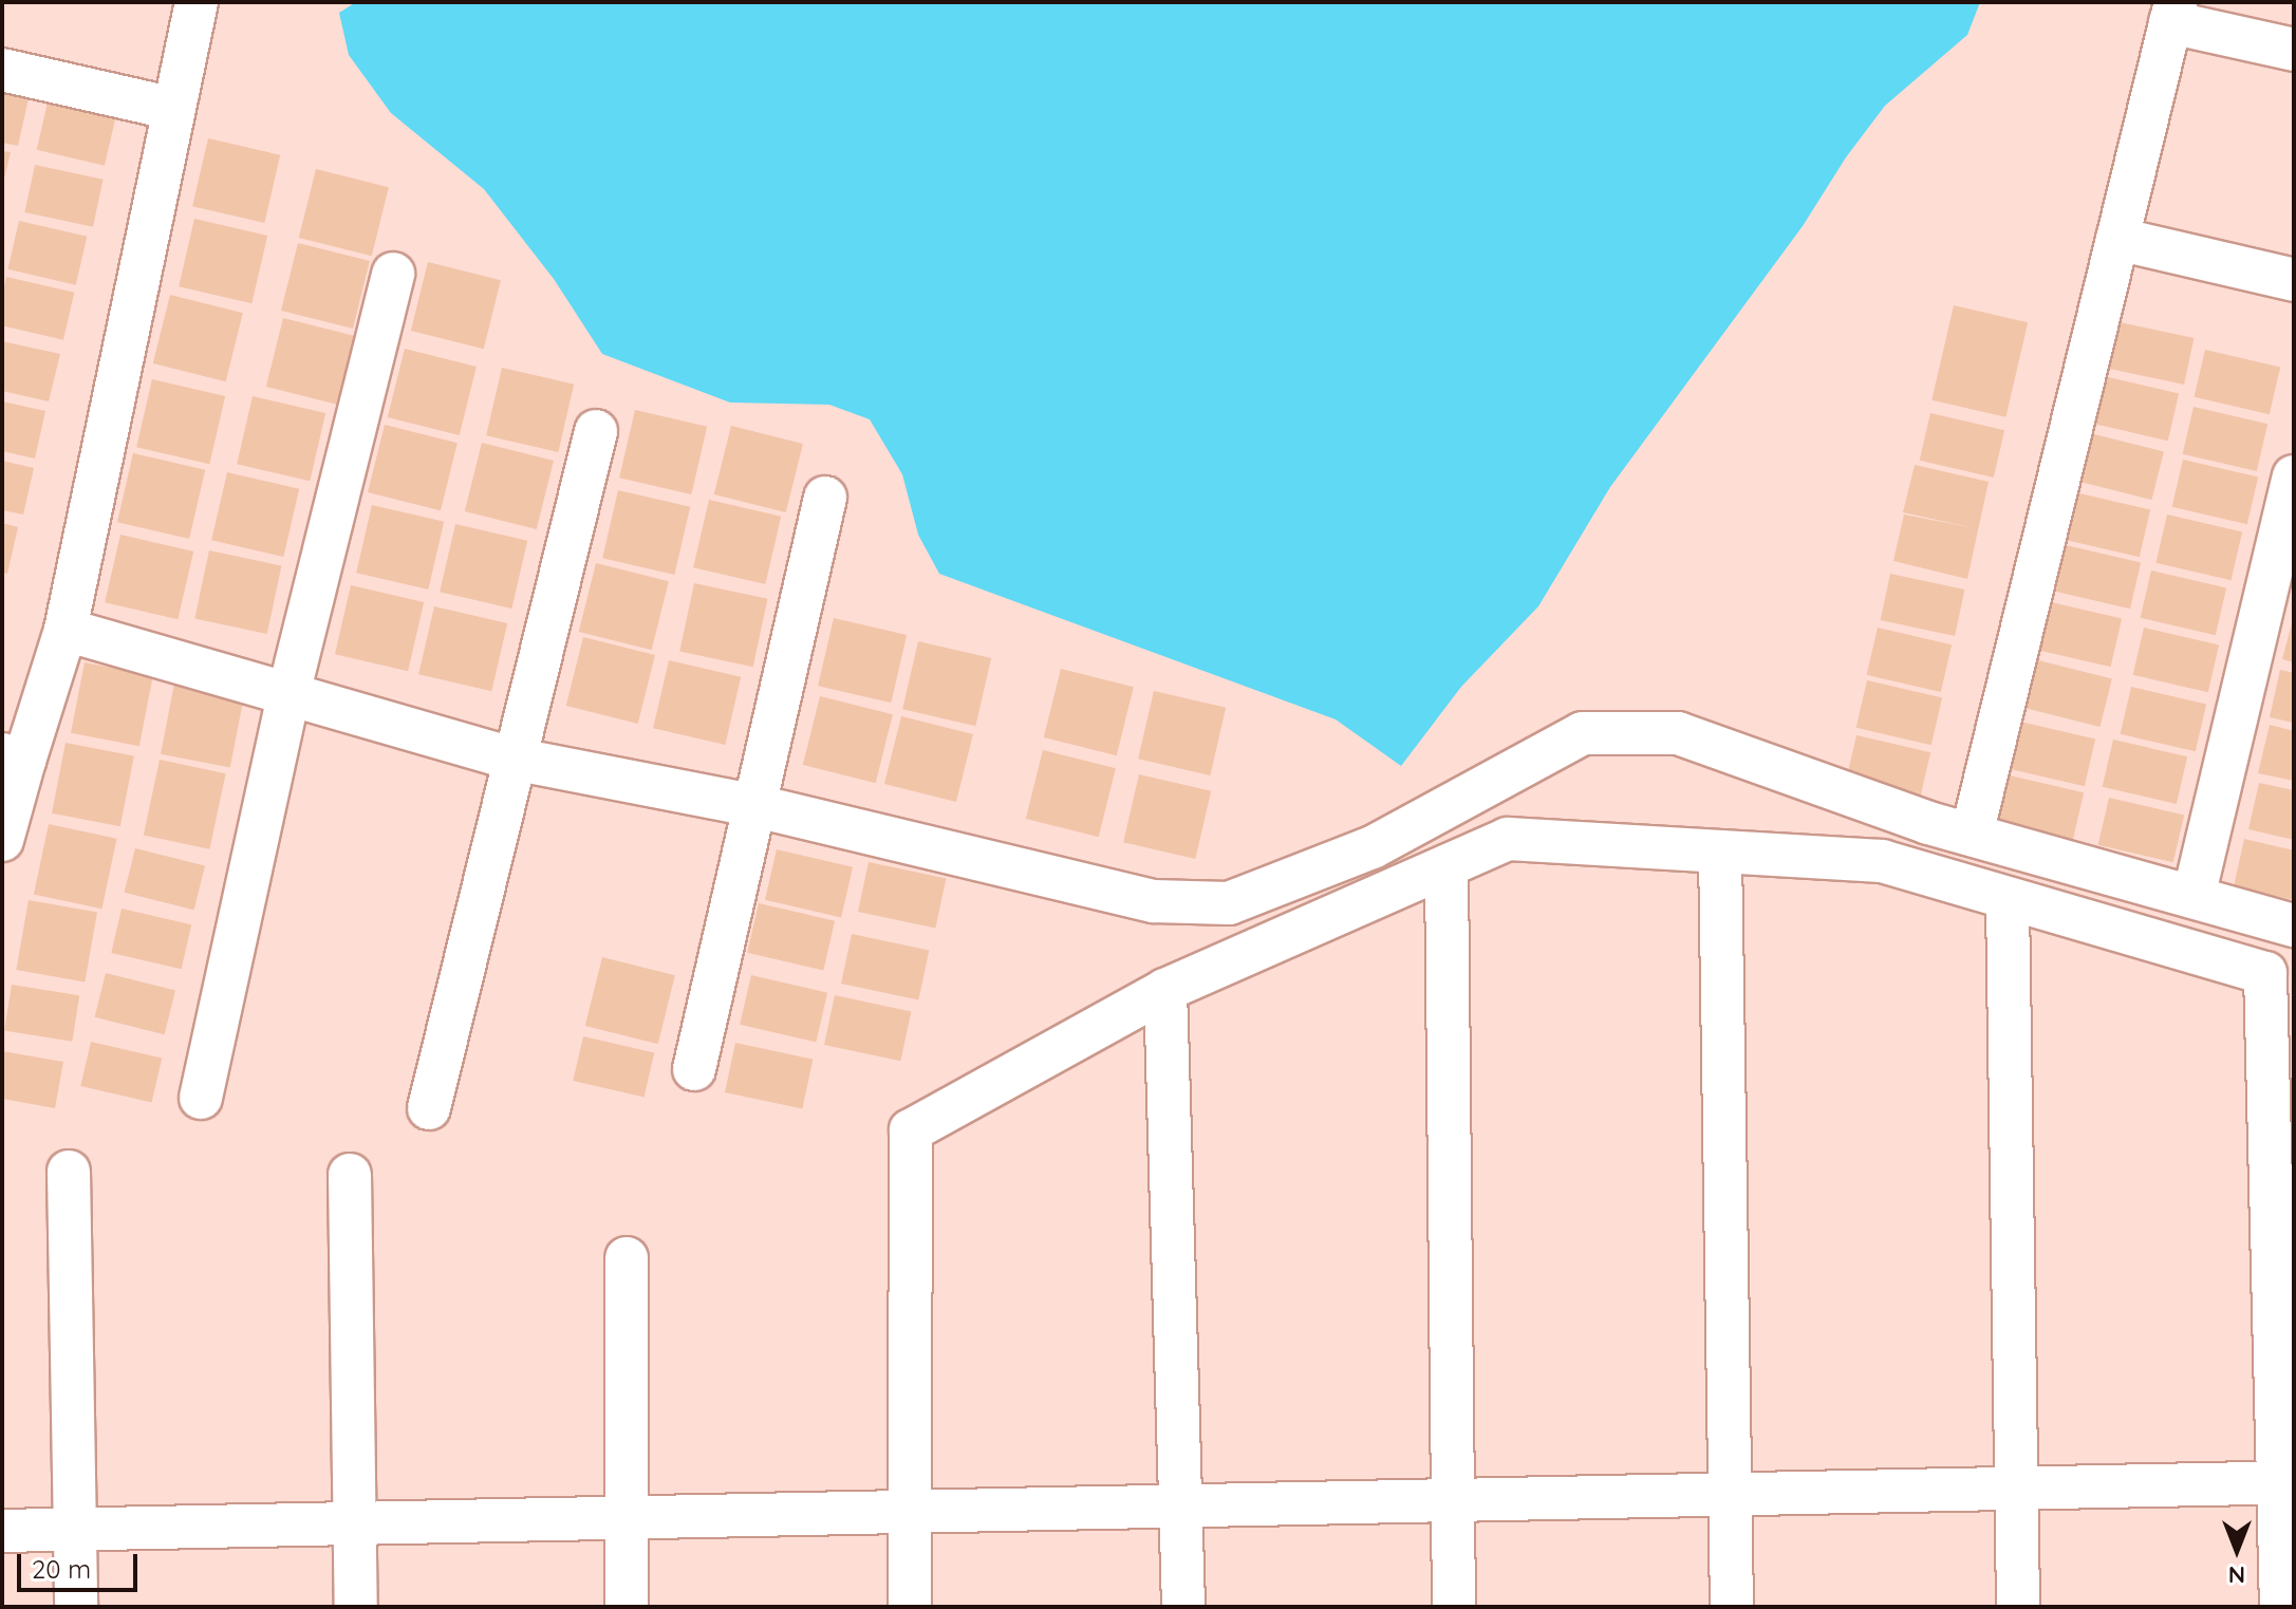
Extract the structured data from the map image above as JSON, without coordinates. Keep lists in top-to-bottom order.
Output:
{
  "scale_bar": "20 m",
  "north": "bottom"
}
